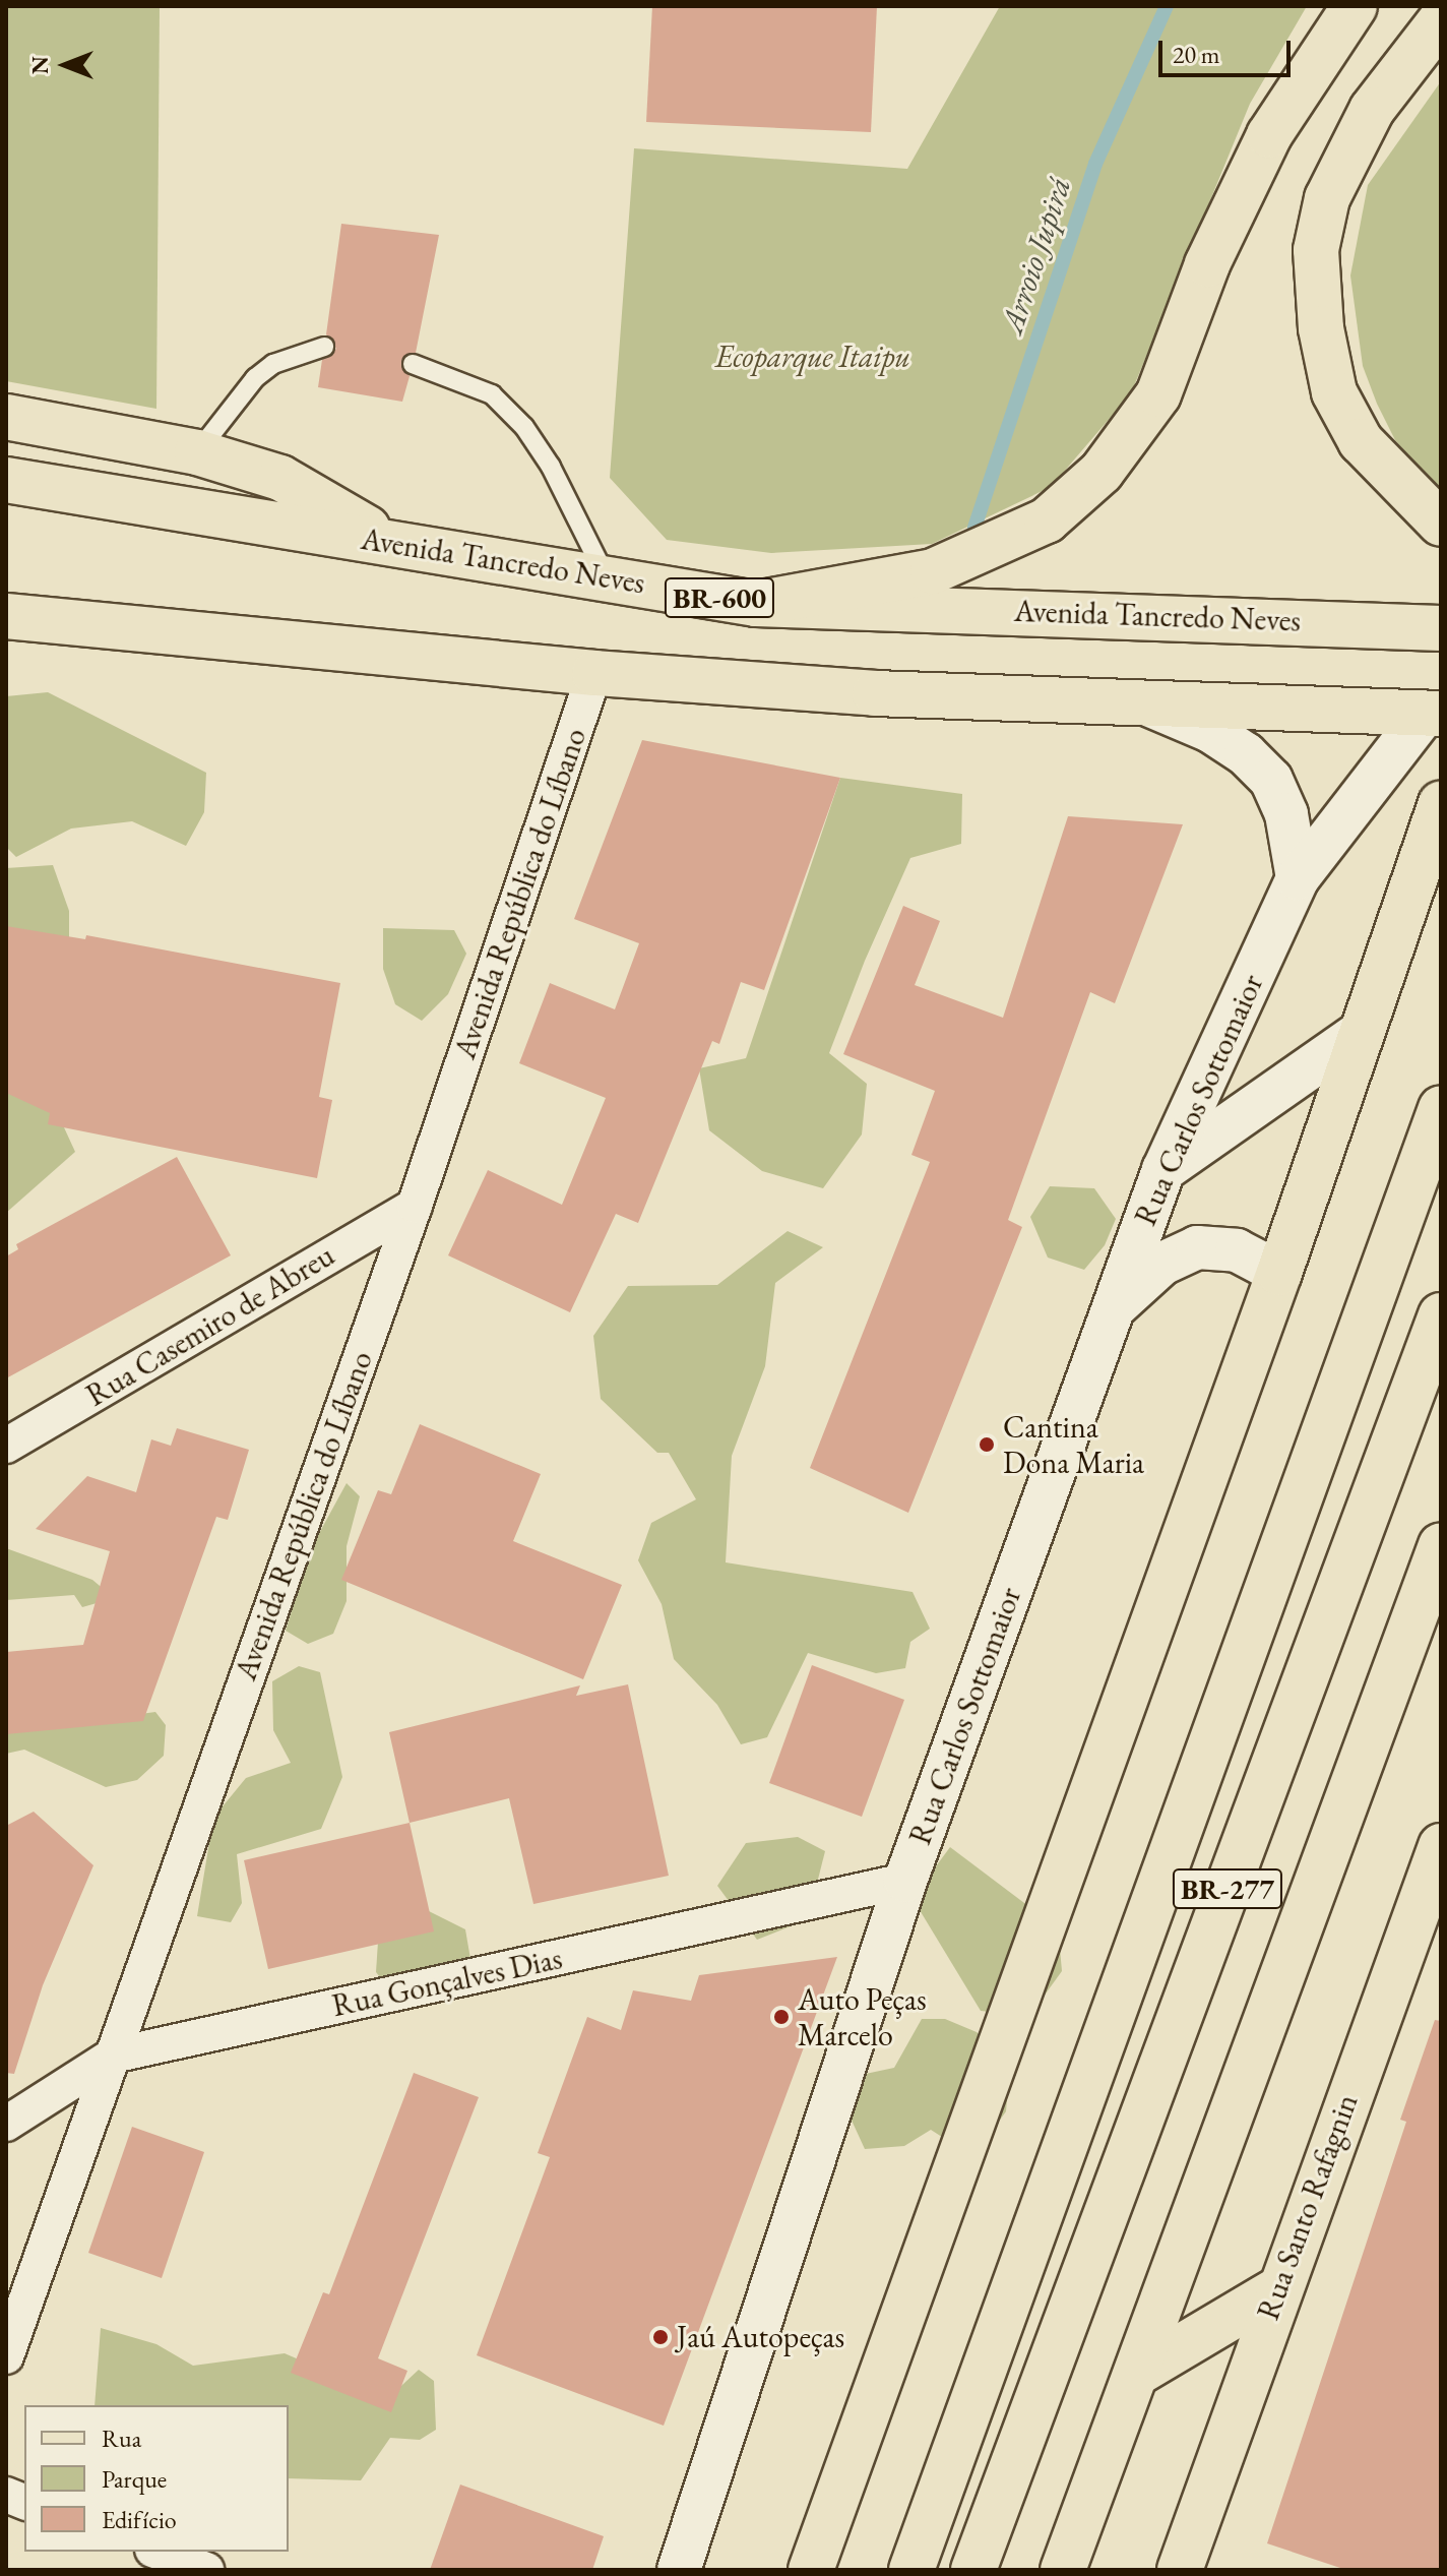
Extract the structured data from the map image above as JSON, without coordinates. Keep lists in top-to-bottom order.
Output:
{
  "streets": {
    "main road": [
      "Avenida Tancredo Neves",
      "BR-600",
      "BR-277",
      "Rua Santo Rafagnin"
    ],
    "street": [
      "Avenida República do Líbano",
      "Rua Carlos Sottomaior",
      "Rua Casemiro de Abreu",
      "Rua Gonçalves Dias"
    ]
  },
  "crossings": [
    ["Avenida República do Líbano", "Rua Casemiro de Abreu"],
    ["Avenida República do Líbano", "Rua Gonçalves Dias"],
    ["Rua Carlos Sottomaior", "Rua Gonçalves Dias"]
  ],
  "water": ["Arroio Jupirá"],
  "parks": ["Ecoparque Itaipu"],
  "places": ["Cantina Dona Maria", "Auto Peças Marcelo", "Jaú Autopeças"],
  "legend": ["Rua", "Parque", "Edifício"],
  "scale_bar": "20 m",
  "north": "left"
}
